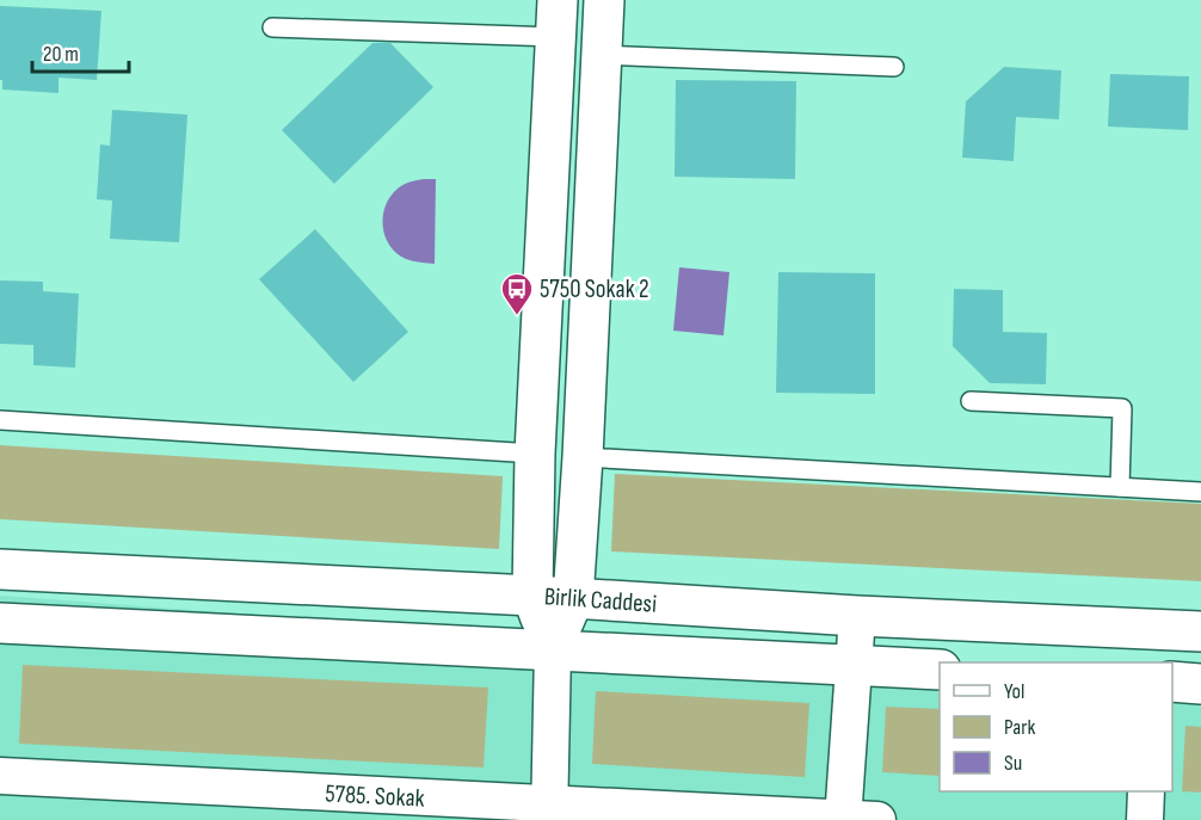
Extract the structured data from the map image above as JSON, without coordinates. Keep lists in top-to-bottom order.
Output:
{
  "streets": {
    "street": ["Birlik Caddesi", "5785. Sokak"]
  },
  "places": {
    "bus stop": ["5750 Sokak 2"]
  },
  "legend": ["Yol", "Park", "Su"],
  "scale_bar": "20 m"
}
